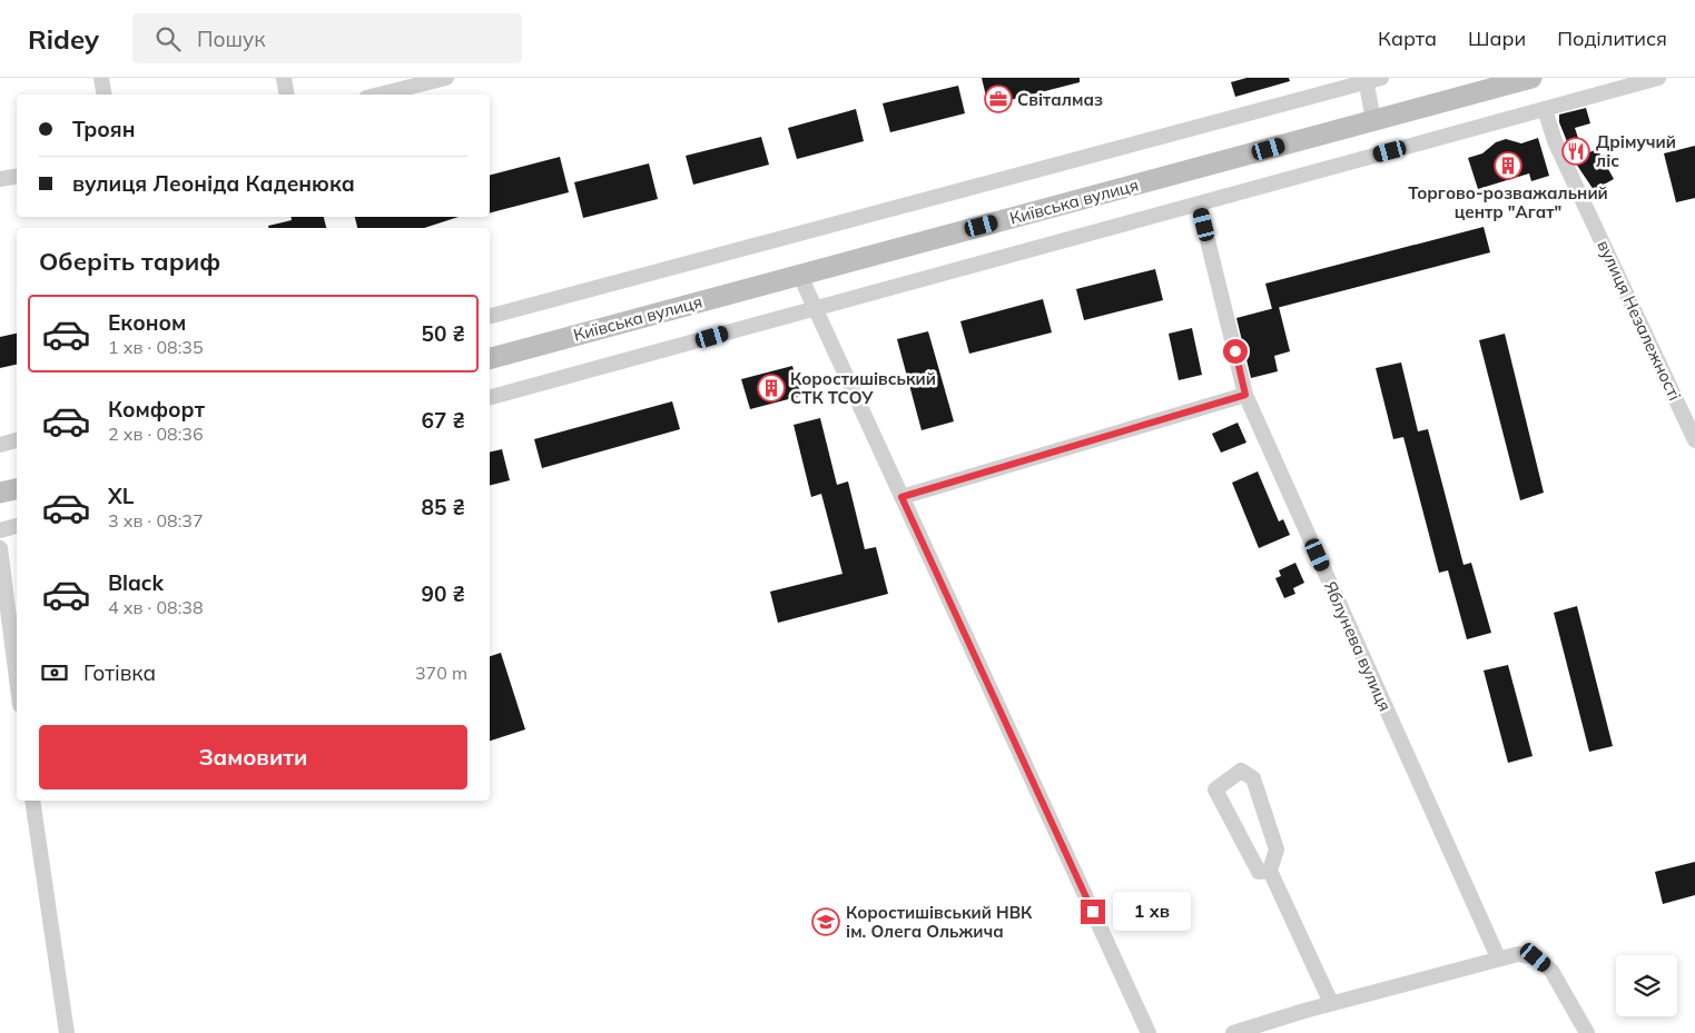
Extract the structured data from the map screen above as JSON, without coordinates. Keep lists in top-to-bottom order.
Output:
{
  "streets": {
    "main road": ["Київська вулиця"],
    "street": ["вулиця Незалежності", "Яблунева вулиця"]
  },
  "places": {
    "office": ["Світалмаз"],
    "restaurant": ["Дрімучий ліс"],
    "building": ["Торгово-розважальний центр \"Агат\"", "Коростишівський СТК ТСОУ"],
    "school or university": ["Коростишівський НВК ім. Олега Ольжича"]
  },
  "page": {
    "header": "Ridey",
    "search": "Пошук",
    "nav": ["Карта", "Шари", "Поділитися"],
    "banner": ["Троян", "вулиця Леоніда Каденюка"],
    "heading": "Оберіть тариф",
    "list": [
      {
        "name": "Економ",
        "note": "1 хв · 08:35",
        "value": "50 ₴"
      },
      {
        "name": "Комфорт",
        "note": "2 хв · 08:36",
        "value": "67 ₴"
      },
      {
        "name": "XL",
        "note": "3 хв · 08:37",
        "value": "85 ₴"
      },
      {
        "name": "Black",
        "note": "4 хв · 08:38",
        "value": "90 ₴"
      }
    ],
    "pay": ["Готівка", "370 m"],
    "buttons": "Замовити",
    "bubble": "1 хв"
  }
}
